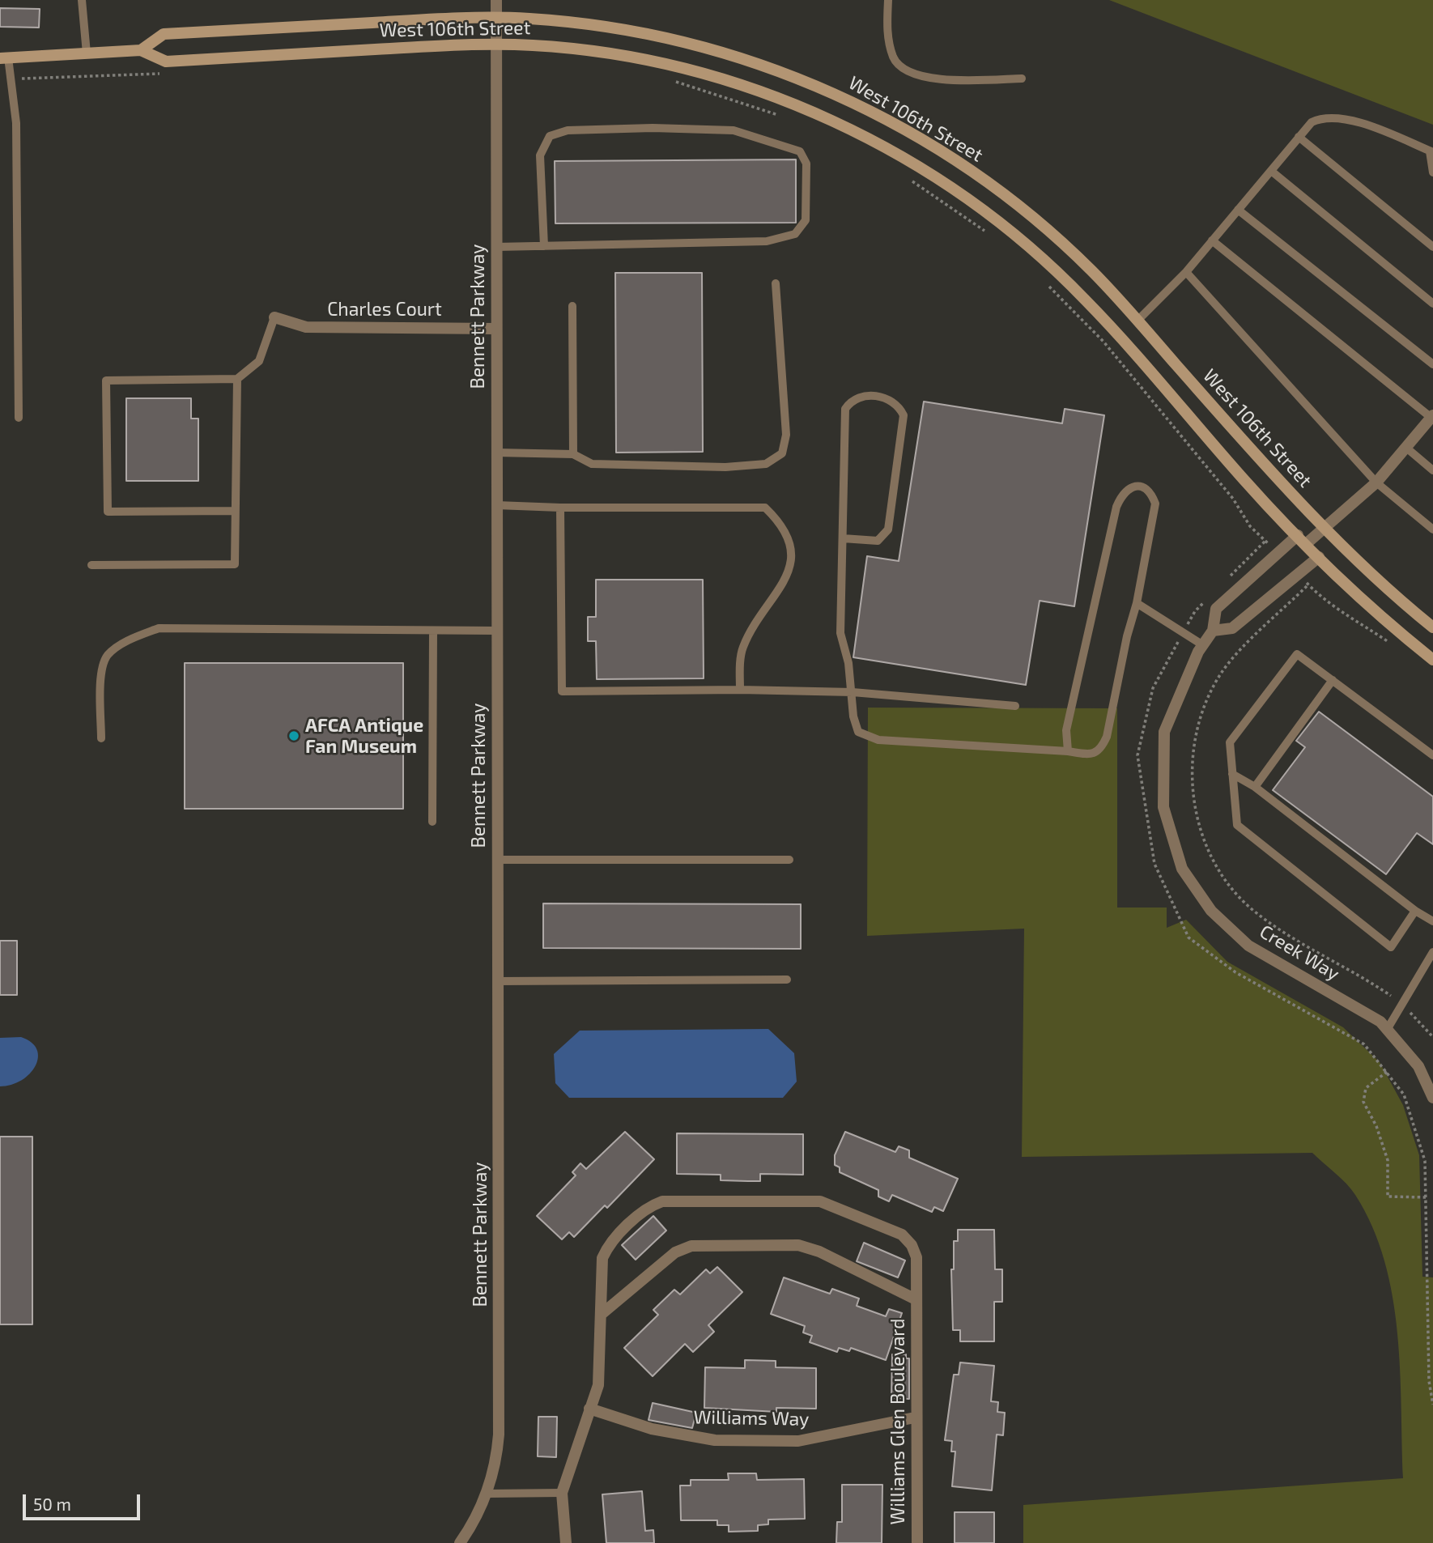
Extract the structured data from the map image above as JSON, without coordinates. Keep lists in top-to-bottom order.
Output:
{
  "streets": {
    "street": [
      "West 106th Street",
      "Charles Court",
      "Bennett Parkway",
      "Creek Way",
      "Williams Way",
      "Williams Glen Boulevard"
    ]
  },
  "crossings": [
    ["West 106th Street", "Bennett Parkway"],
    ["West 106th Street", "Creek Way"],
    ["Charles Court", "Bennett Parkway"],
    ["Williams Way", "Williams Glen Boulevard"]
  ],
  "places": ["AFCA Antique Fan Museum"],
  "scale_bar": "50 m"
}
